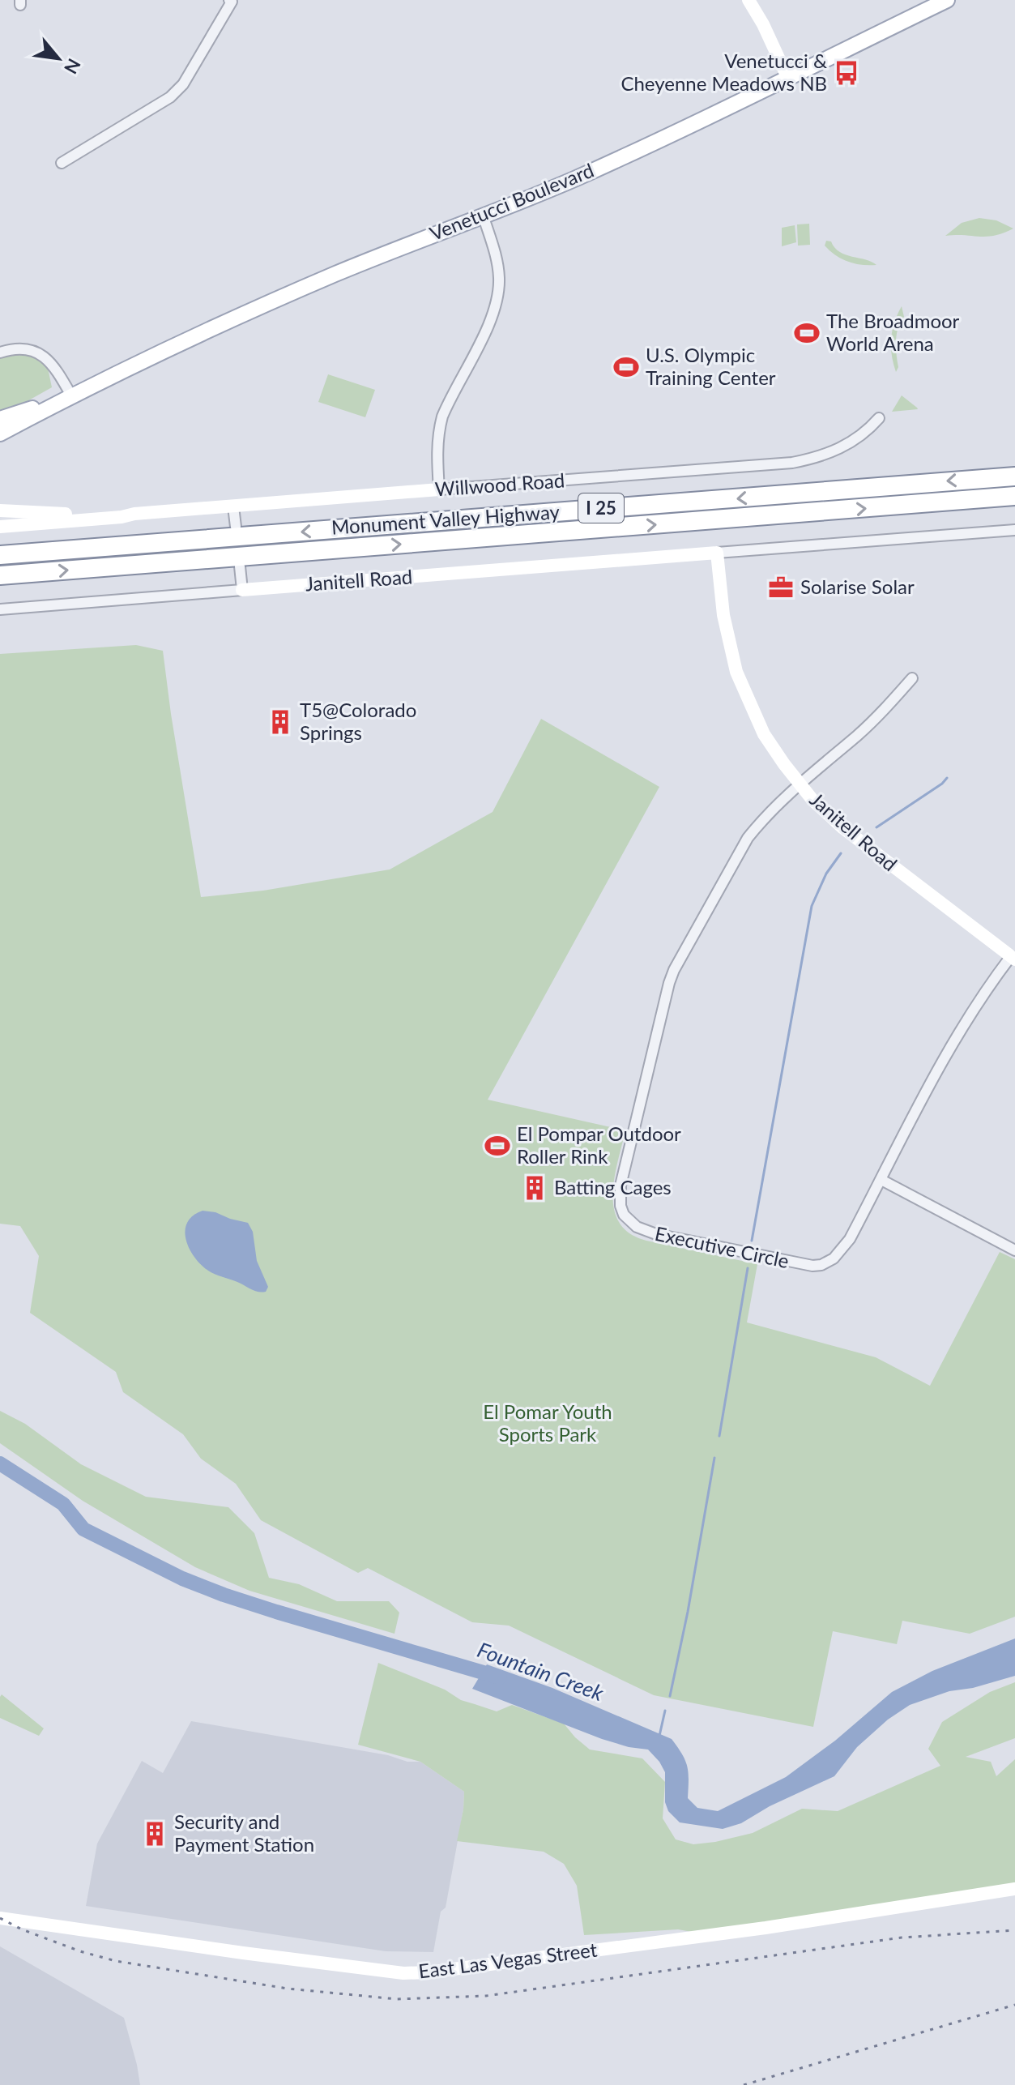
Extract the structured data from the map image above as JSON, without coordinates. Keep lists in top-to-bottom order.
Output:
{
  "streets": {
    "highway": ["I 25", "Monument Valley Highway"],
    "main road": ["Venetucci Boulevard"],
    "street": [
      "Willwood Road",
      "Janitell Road",
      "Executive Circle",
      "East Las Vegas Street"
    ]
  },
  "crossings": [
    ["Janitell Road", "Executive Circle"]
  ],
  "water": ["Fountain Creek"],
  "parks": ["El Pomar Youth Sports Park"],
  "places": {
    "bus stop": ["Venetucci & Cheyenne Meadows NB"],
    "sports": ["The Broadmoor World Arena", "U.S. Olympic Training Center", "El Pompar Outdoor Roller Rink"],
    "office": ["Solarise Solar"],
    "building": ["T5@Colorado Springs", "Batting Cages", "Security and Payment Station"]
  },
  "north": "bottom right"
}
